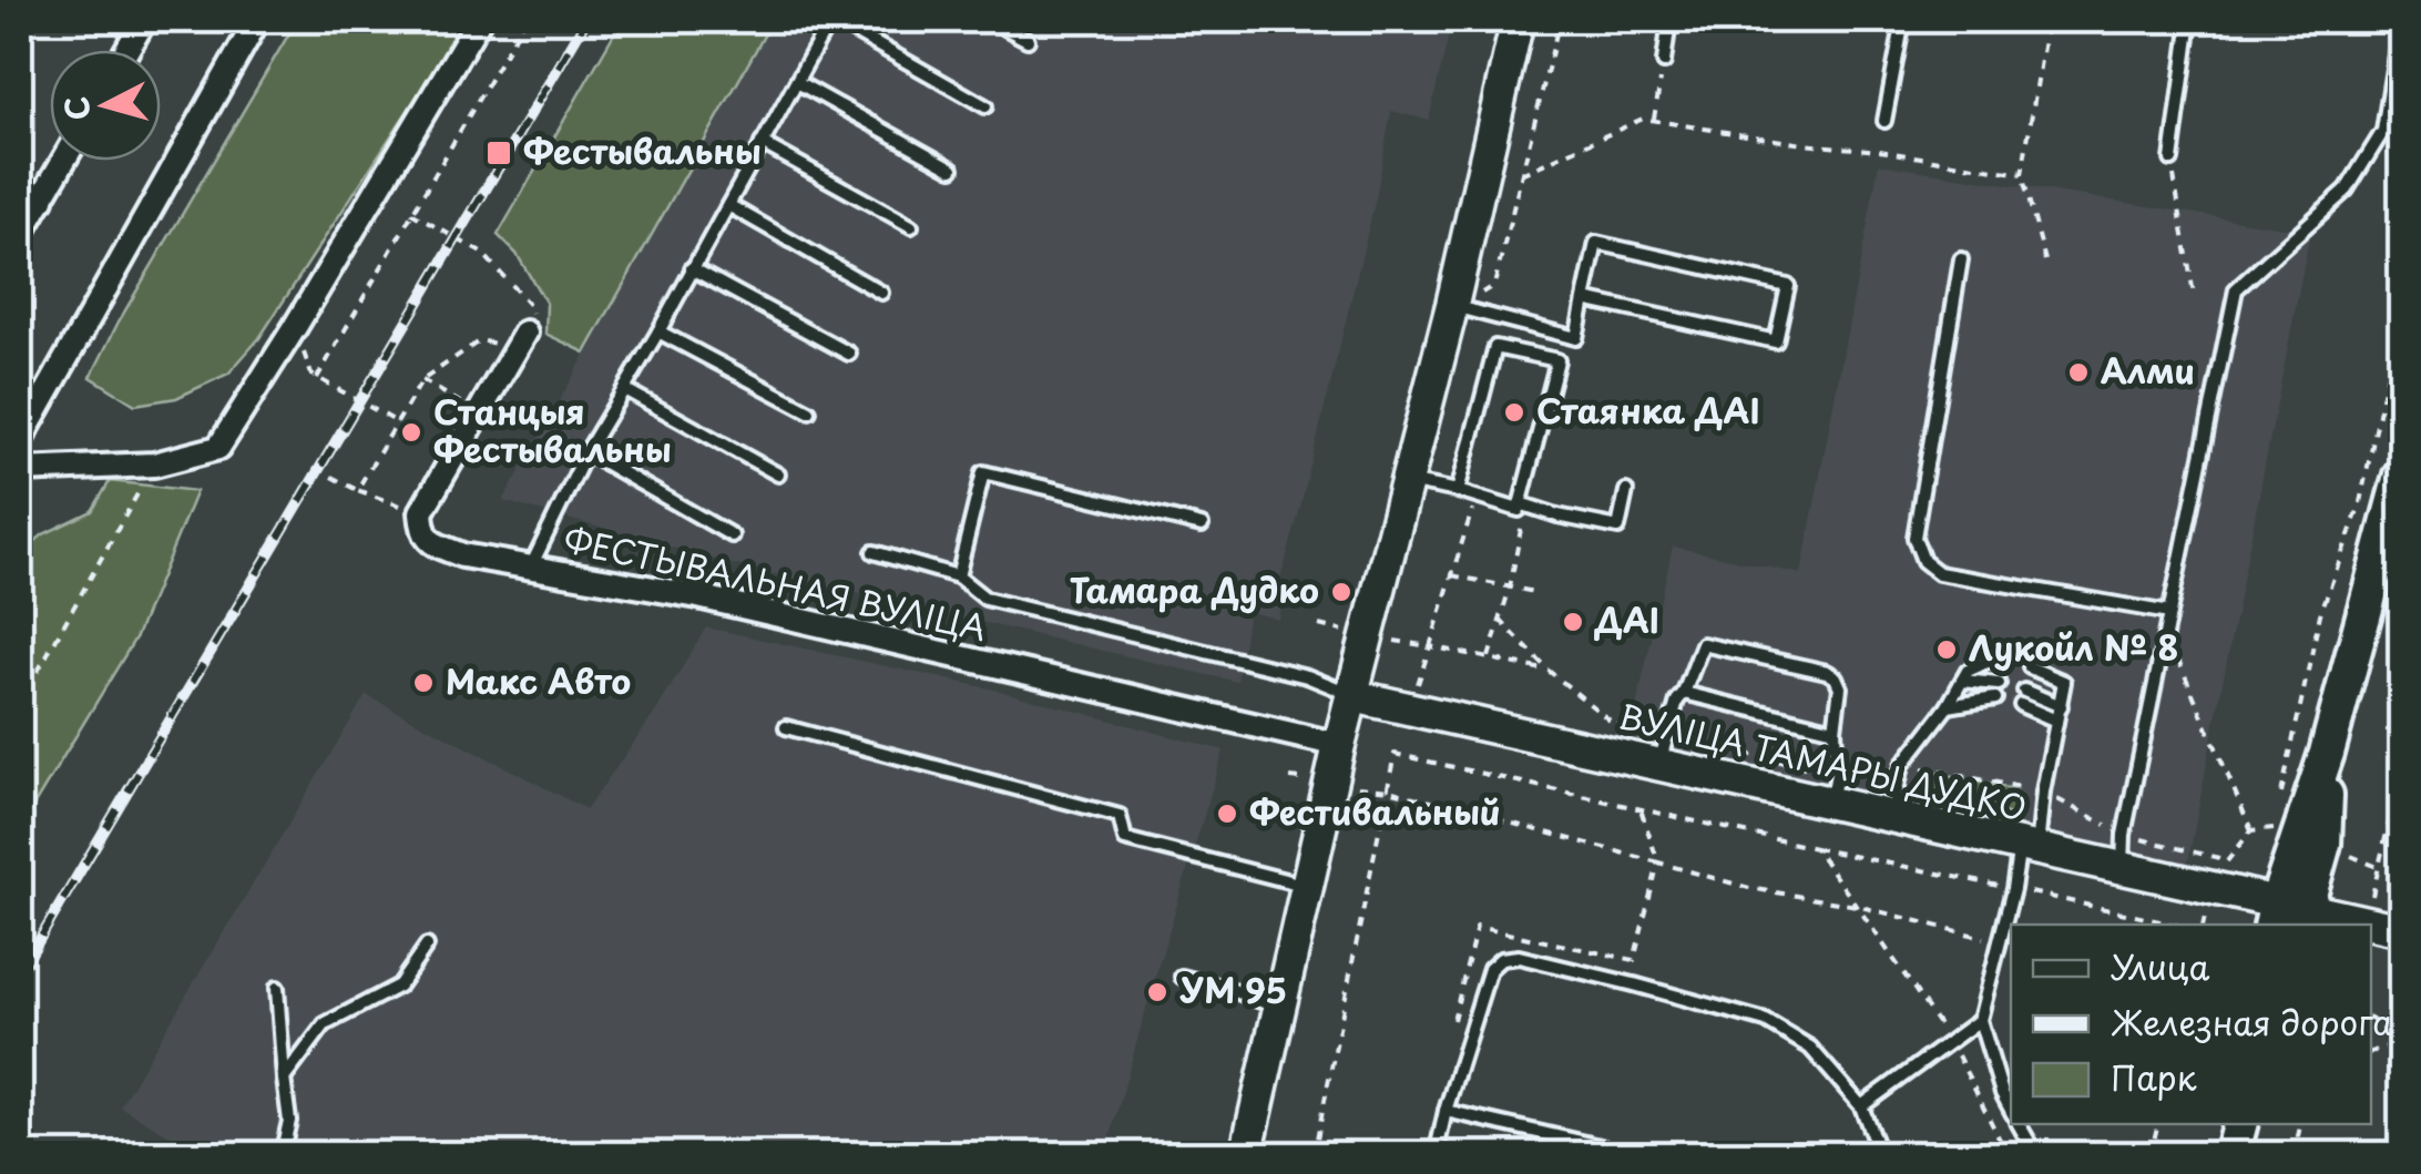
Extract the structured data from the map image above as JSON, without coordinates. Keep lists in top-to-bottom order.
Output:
{
  "streets": {
    "street": ["ФЕСТЫВАЛЬНАЯ ВУЛІЦА", "ВУЛІЦА ТАМАРЫ ДУДКО"]
  },
  "places": {
    "transit": ["Фестывальны"],
    "other": [
      "Алми",
      "Стаянка ДАІ",
      "Станцыя Фестывальны",
      "Тамара Дудко",
      "ДАІ",
      "Лукойл № 8",
      "Макс Авто",
      "Фестивальный",
      "УМ 95"
    ]
  },
  "legend": ["Улица", "Железная дорога", "Парк"],
  "north": "left"
}
